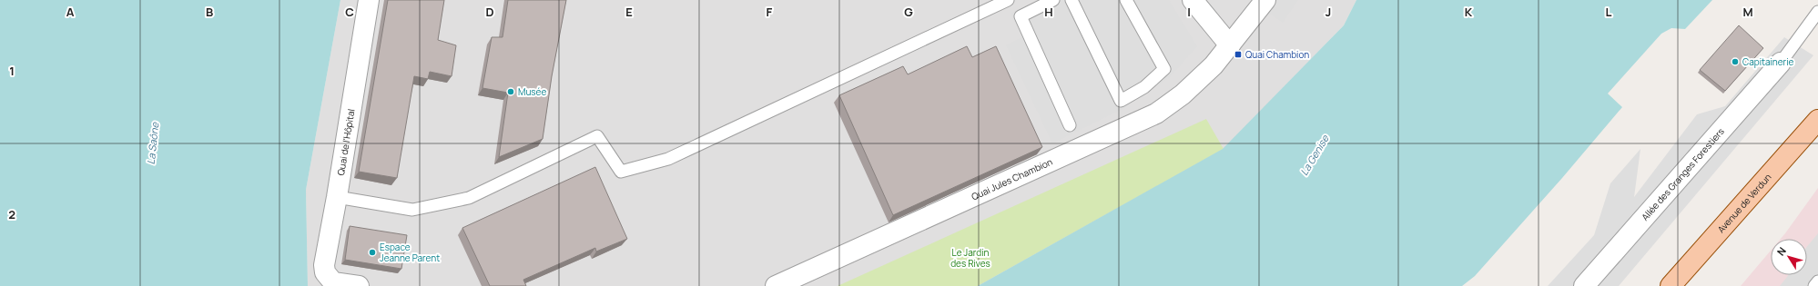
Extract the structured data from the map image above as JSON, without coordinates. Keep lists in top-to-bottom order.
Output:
{
  "streets": {
    "main road": ["Avenue de Verdun"],
    "street": ["Quai de l'Hôpital", "Allée des Granges Forestiers", "Quai Jules Chambion"]
  },
  "water": ["La Saône", "La Genise"],
  "parks": ["Le Jardin des Rives"],
  "places": {
    "transit": ["Quai Chambion"],
    "other": ["Capitainerie", "Musée", "Espace Jeanne Parent"]
  },
  "north": "top left",
  "grid": {
    "columns": [
      "A",
      "B",
      "C",
      "D",
      "E",
      "F",
      "G",
      "H",
      "I",
      "J",
      "K",
      "L",
      "M"
    ],
    "rows": ["1", "2"]
  }
}
